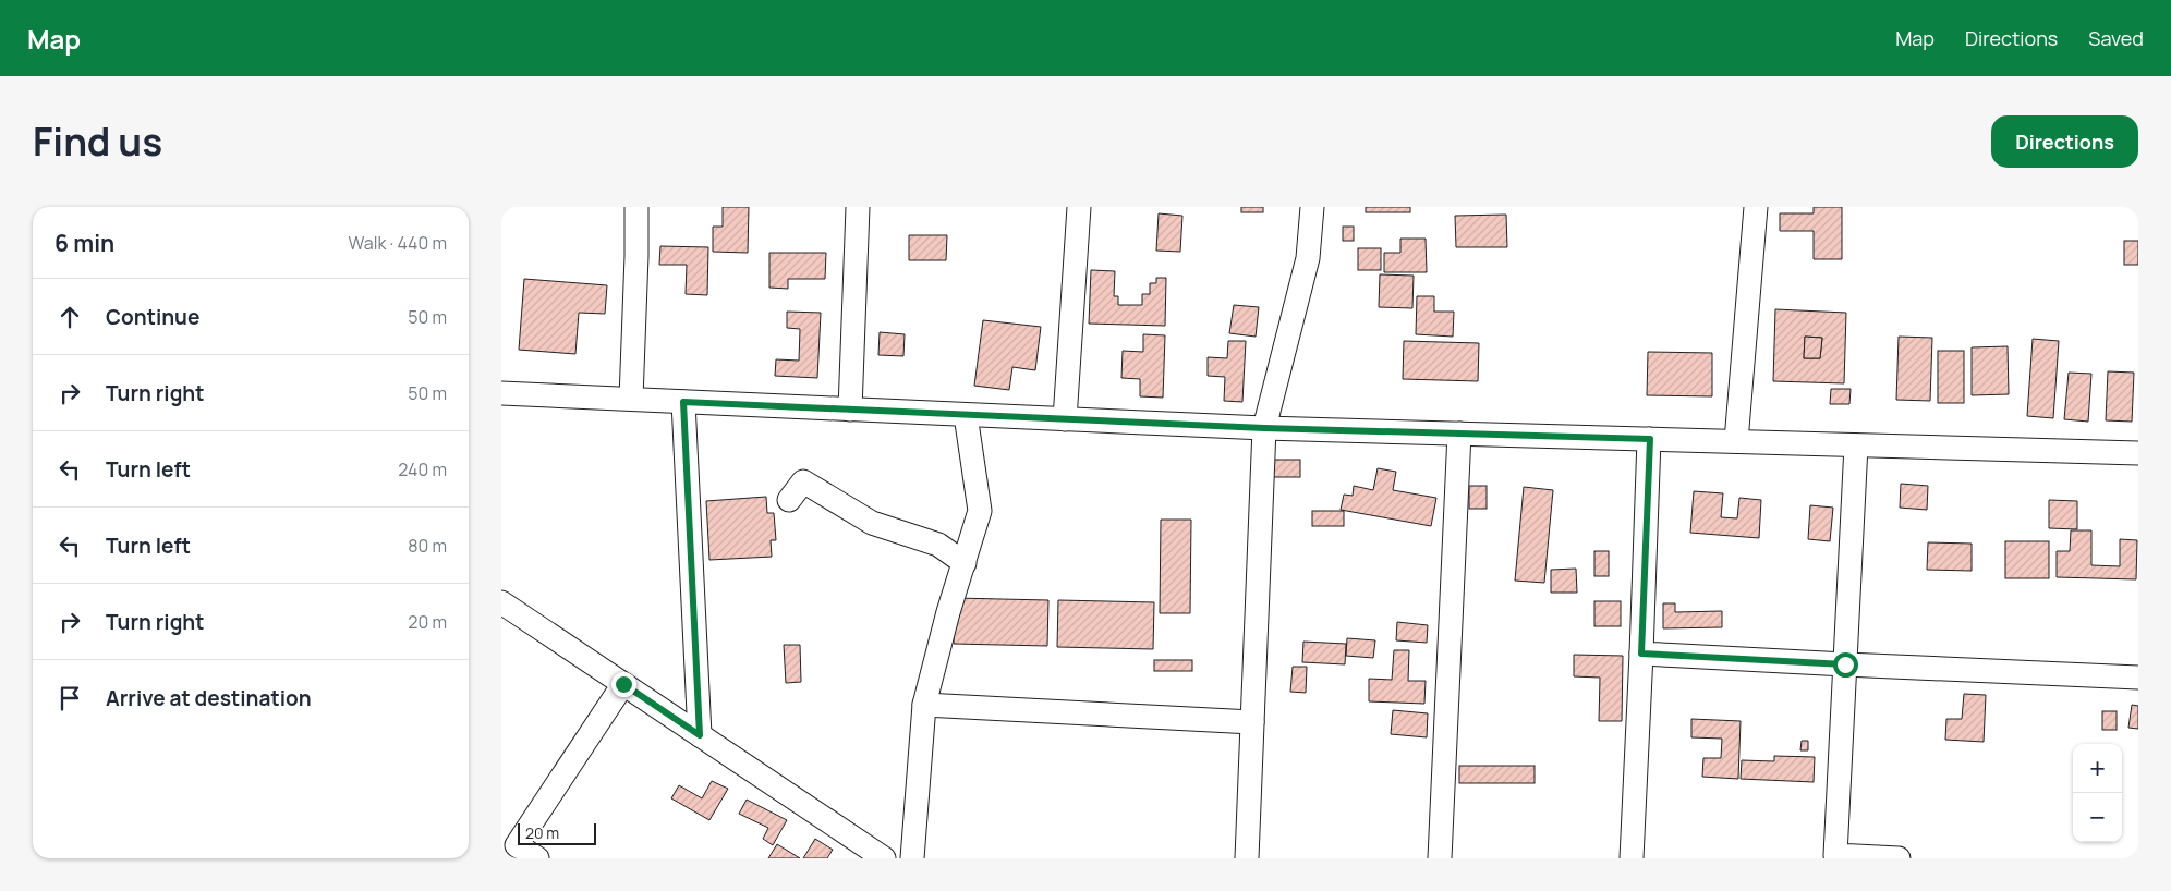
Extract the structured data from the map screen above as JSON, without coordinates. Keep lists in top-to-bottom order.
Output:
{
  "scale_bar": "20 m",
  "page": {
    "header": "Map",
    "nav": ["Map", "Directions", "Saved"],
    "title": "Find us",
    "buttons": "Directions",
    "heading": ["6 min", "Walk · 440 m"],
    "list": [
      ["Continue", "50 m"],
      ["Turn right", "50 m"],
      ["Turn left", "240 m"],
      ["Turn left", "80 m"],
      ["Turn right", "20 m"],
      "Arrive at destination"
    ],
    "map_buttons": ["+", "−"],
    "scale": "20 m"
  }
}
